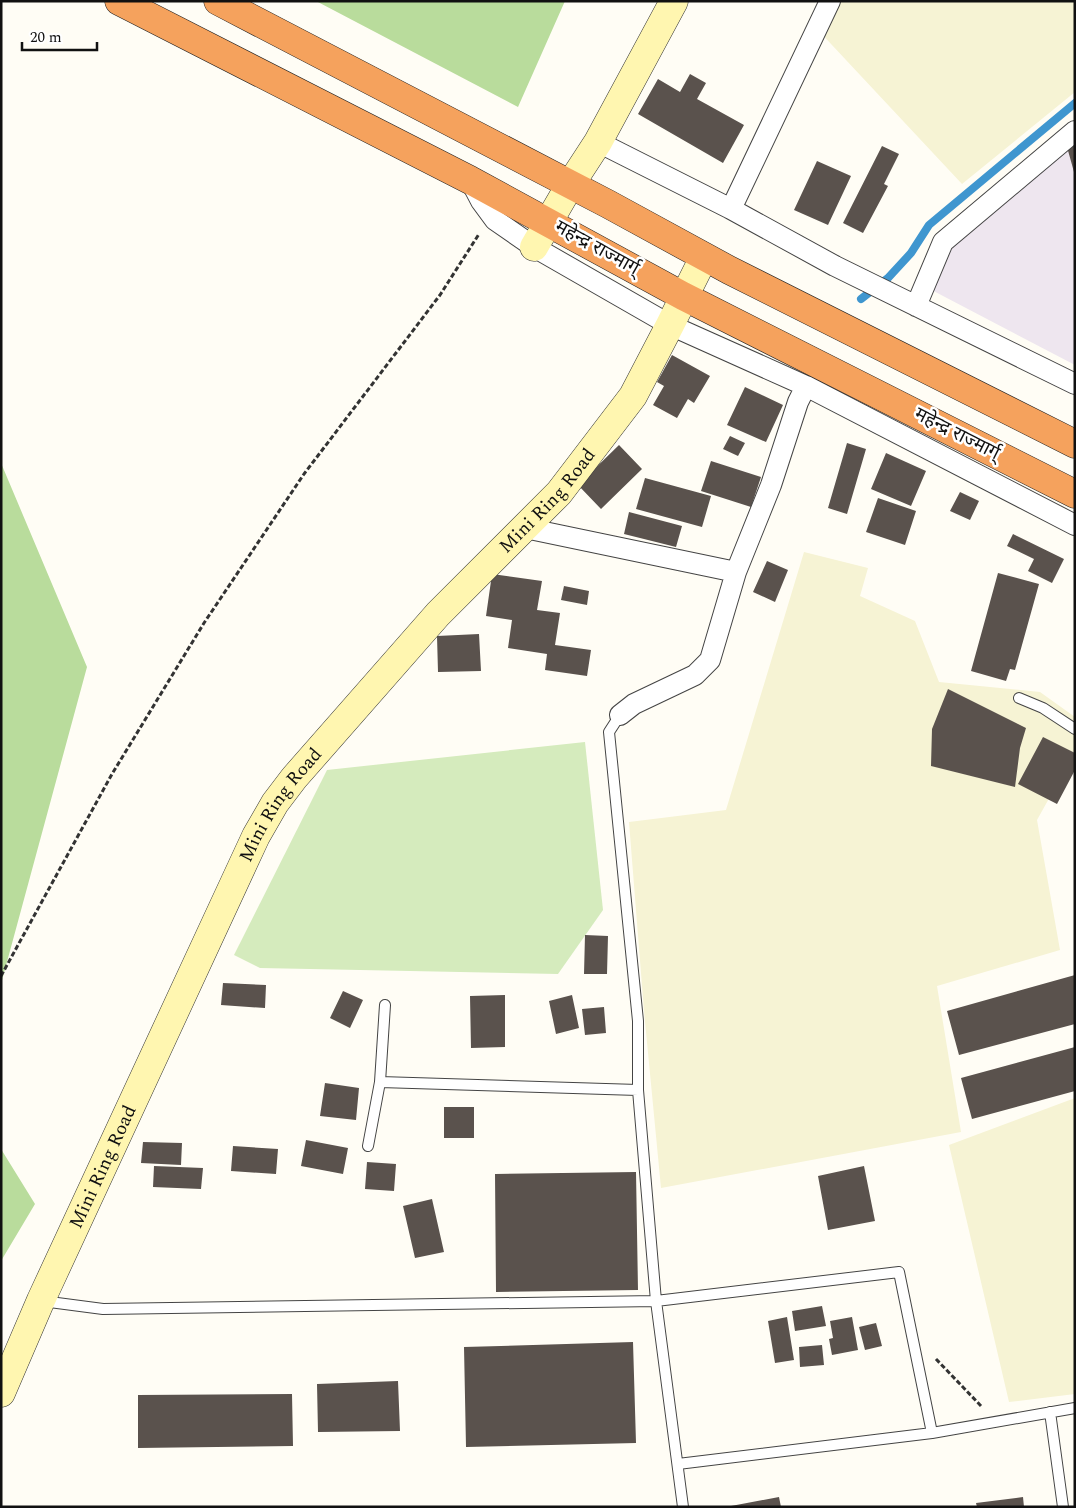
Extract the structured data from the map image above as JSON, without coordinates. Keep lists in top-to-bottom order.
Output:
{
  "streets": {
    "highway": ["महेन्द्र राज्मार्ग्"],
    "main road": ["Mini Ring Road"]
  },
  "crossings": [
    ["महेन्द्र राज्मार्ग्", "Mini Ring Road"]
  ],
  "scale_bar": "20 m"
}
